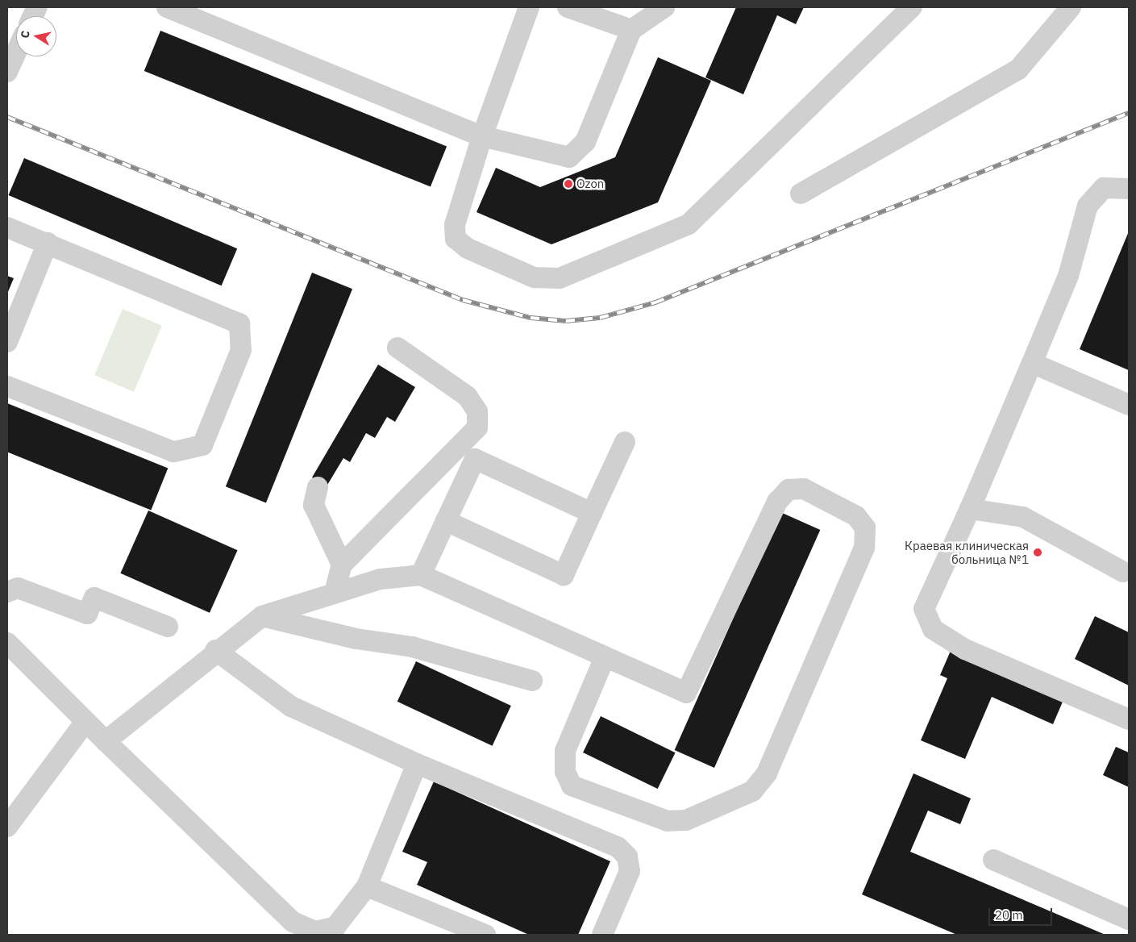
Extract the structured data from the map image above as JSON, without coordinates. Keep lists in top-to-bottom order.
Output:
{
  "places": ["Ozon", "Краевая клиническая больница №1"],
  "scale_bar": "20 m",
  "north": "left"
}
